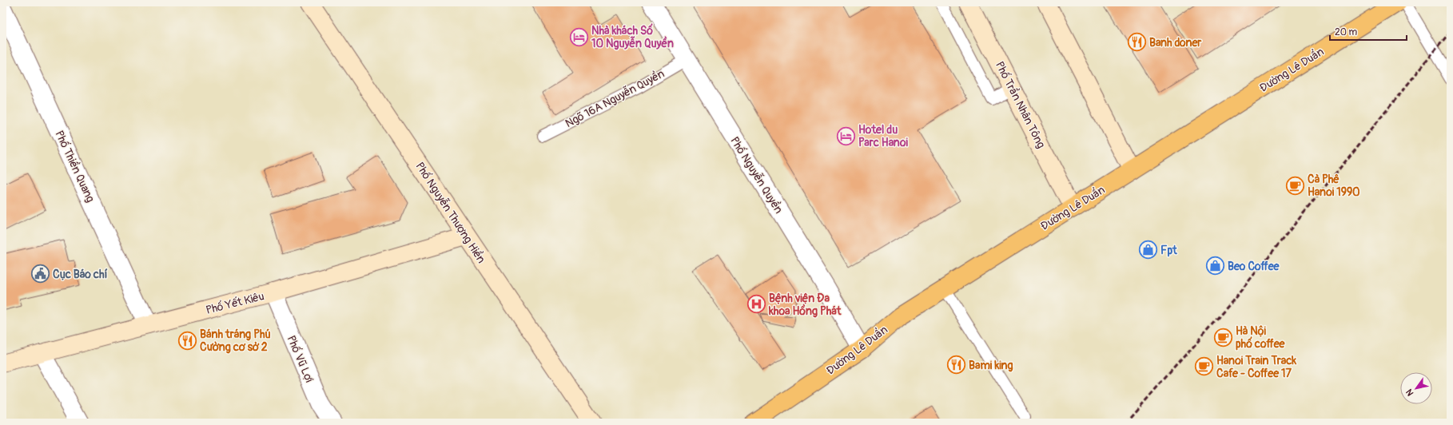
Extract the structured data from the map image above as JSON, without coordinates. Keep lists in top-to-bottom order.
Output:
{
  "streets": {
    "main road": ["Đường Lê Duẩn"],
    "street": [
      "Phố Trần Nhân Tông",
      "Phố Thiền Quang",
      "Phố Nguyễn Quyền",
      "Phố Nguyễn Thượng Hiền",
      "Phố Yết Kiêu",
      "Phố Vũ Lợi"
    ],
    "lane": ["Ngõ 16A Nguyễn Quyền"]
  },
  "crossings": [
    ["Đường Lê Duẩn", "Phố Trần Nhân Tông"],
    ["Đường Lê Duẩn", "Phố Nguyễn Quyền"],
    ["Ngõ 16A Nguyễn Quyền", "Phố Nguyễn Quyền"],
    ["Phố Thiền Quang", "Phố Yết Kiêu"],
    ["Phố Nguyễn Thượng Hiền", "Phố Yết Kiêu"],
    ["Phố Yết Kiêu", "Phố Vũ Lợi"]
  ],
  "places": {
    "hotel": ["Nhà khách Số 10 Nguyễn Quyền", "Hotel du Parc Hanoi"],
    "restaurant": ["Banh doner", "Bánh tráng Phú Cường cơ sở 2", "Bami king"],
    "cafe": ["Cà Phê Hanoi 1990", "Hà Nội phố coffee", "Hanoi Train Track Cafe - Coffee 17"],
    "shop": ["Fpt", "Beo Coffee"],
    "public building": ["Cục Báo chí"],
    "hospital": ["Bệnh viện Đa khoa Hồng Phát"]
  },
  "scale_bar": "20 m",
  "north": "bottom left"
}
